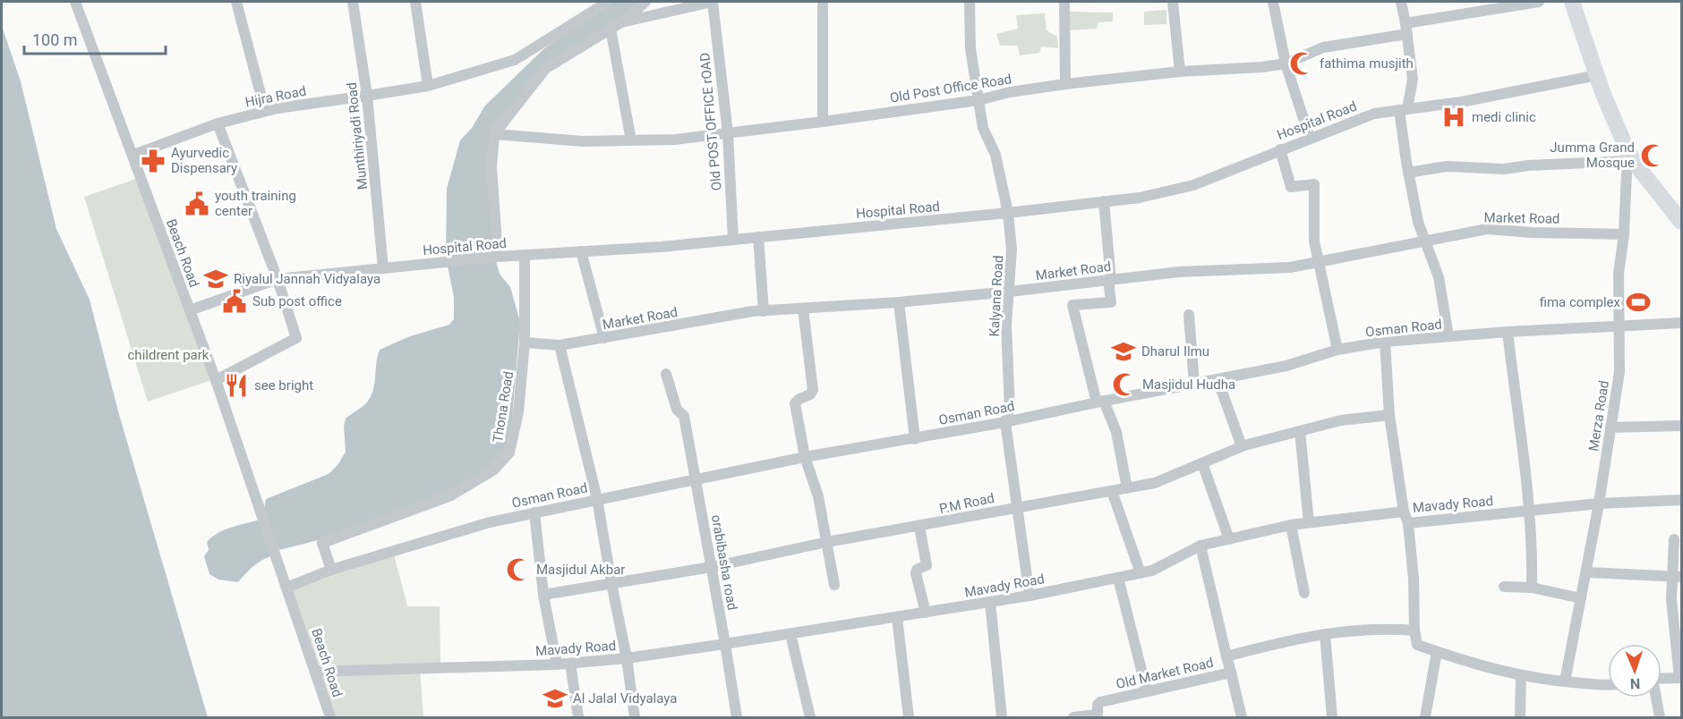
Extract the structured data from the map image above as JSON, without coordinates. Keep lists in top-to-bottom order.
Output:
{
  "streets": {
    "street": [
      "Old Post Office Road",
      "Hijra Road",
      "Hospital Road",
      "Old POST OFFICE rOAD",
      "Munthiriyadi Road",
      "Market Road",
      "Beach Road",
      "Kalyana Road",
      "Osman Road",
      "Thona Road",
      "Merza Road",
      "P.M Road",
      "Mavady Road",
      "orabibasha road",
      "Old Market Road"
    ]
  },
  "crossings": [
    ["Old Post Office Road", "Old POST OFFICE rOAD"],
    ["Old Post Office Road", "Kalyana Road"],
    ["Hijra Road", "Munthiriyadi Road"],
    ["Hijra Road", "Beach Road"],
    ["Hospital Road", "Old POST OFFICE rOAD"],
    ["Hospital Road", "Munthiriyadi Road"],
    ["Hospital Road", "Beach Road"],
    ["Hospital Road", "Kalyana Road"],
    ["Hospital Road", "Thona Road"],
    ["Market Road", "Kalyana Road"],
    ["Market Road", "Thona Road"],
    ["Market Road", "Merza Road"],
    ["Beach Road", "Osman Road"],
    ["Beach Road", "Mavady Road"],
    ["Kalyana Road", "Osman Road"],
    ["Kalyana Road", "P.M Road"],
    ["Kalyana Road", "Mavady Road"],
    ["Osman Road", "Thona Road"],
    ["Osman Road", "Merza Road"],
    ["Osman Road", "orabibasha road"],
    ["Merza Road", "Mavady Road"],
    ["P.M Road", "orabibasha road"],
    ["Mavady Road", "orabibasha road"]
  ],
  "parks": ["childrent park"],
  "places": {
    "mosque": [
      "fathima musjith",
      "Jumma Grand Mosque",
      "Masjidul Hudha",
      "Masjidul Akbar"
    ],
    "hospital": ["medi clinic"],
    "pharmacy": ["Ayurvedic Dispensary"],
    "public building": ["youth training center", "Sub post office"],
    "school or university": ["Riyalul Jannah Vidyalaya", "Dharul Ilmu", "Al Jalal Vidyalaya"],
    "sports": ["fima complex"],
    "restaurant": ["see bright"]
  },
  "scale_bar": "100 m",
  "north": "bottom"
}
